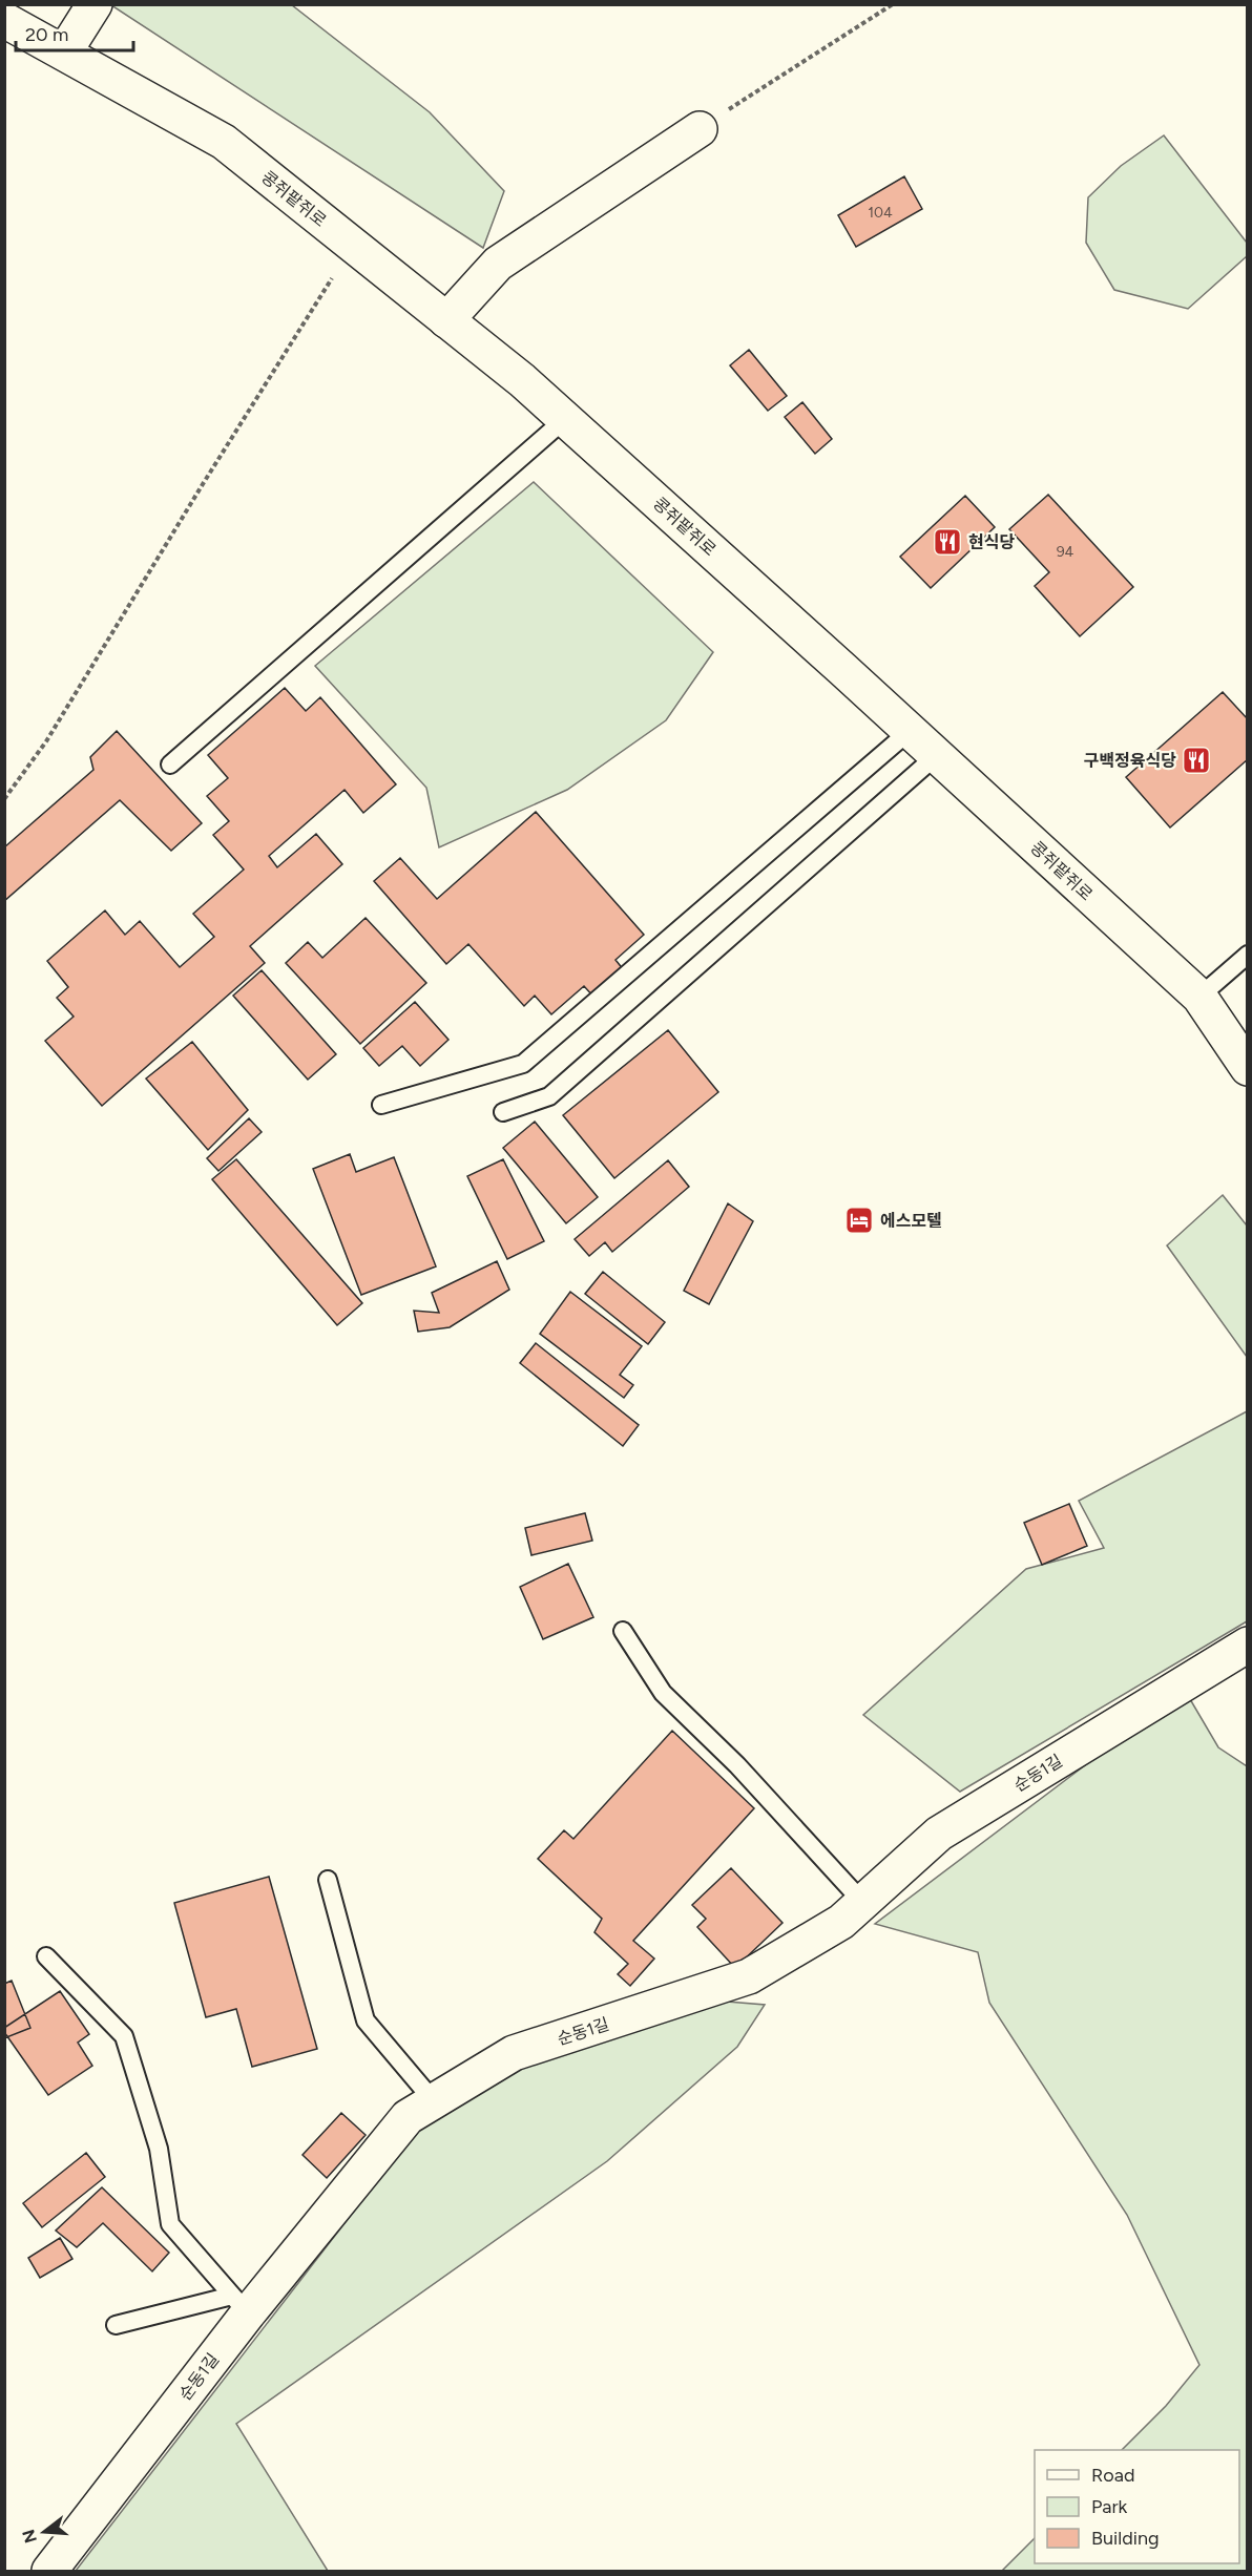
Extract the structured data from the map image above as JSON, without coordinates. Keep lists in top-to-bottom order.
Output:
{
  "streets": {
    "street": ["콩쥐팥쥐로", "순동1길"]
  },
  "places": {
    "restaurant": ["현식당", "구백정육식당"],
    "hotel": ["에스모텔"]
  },
  "house_numbers": ["104", "94"],
  "legend": ["Road", "Park", "Building"],
  "scale_bar": "20 m",
  "north": "left"
}
